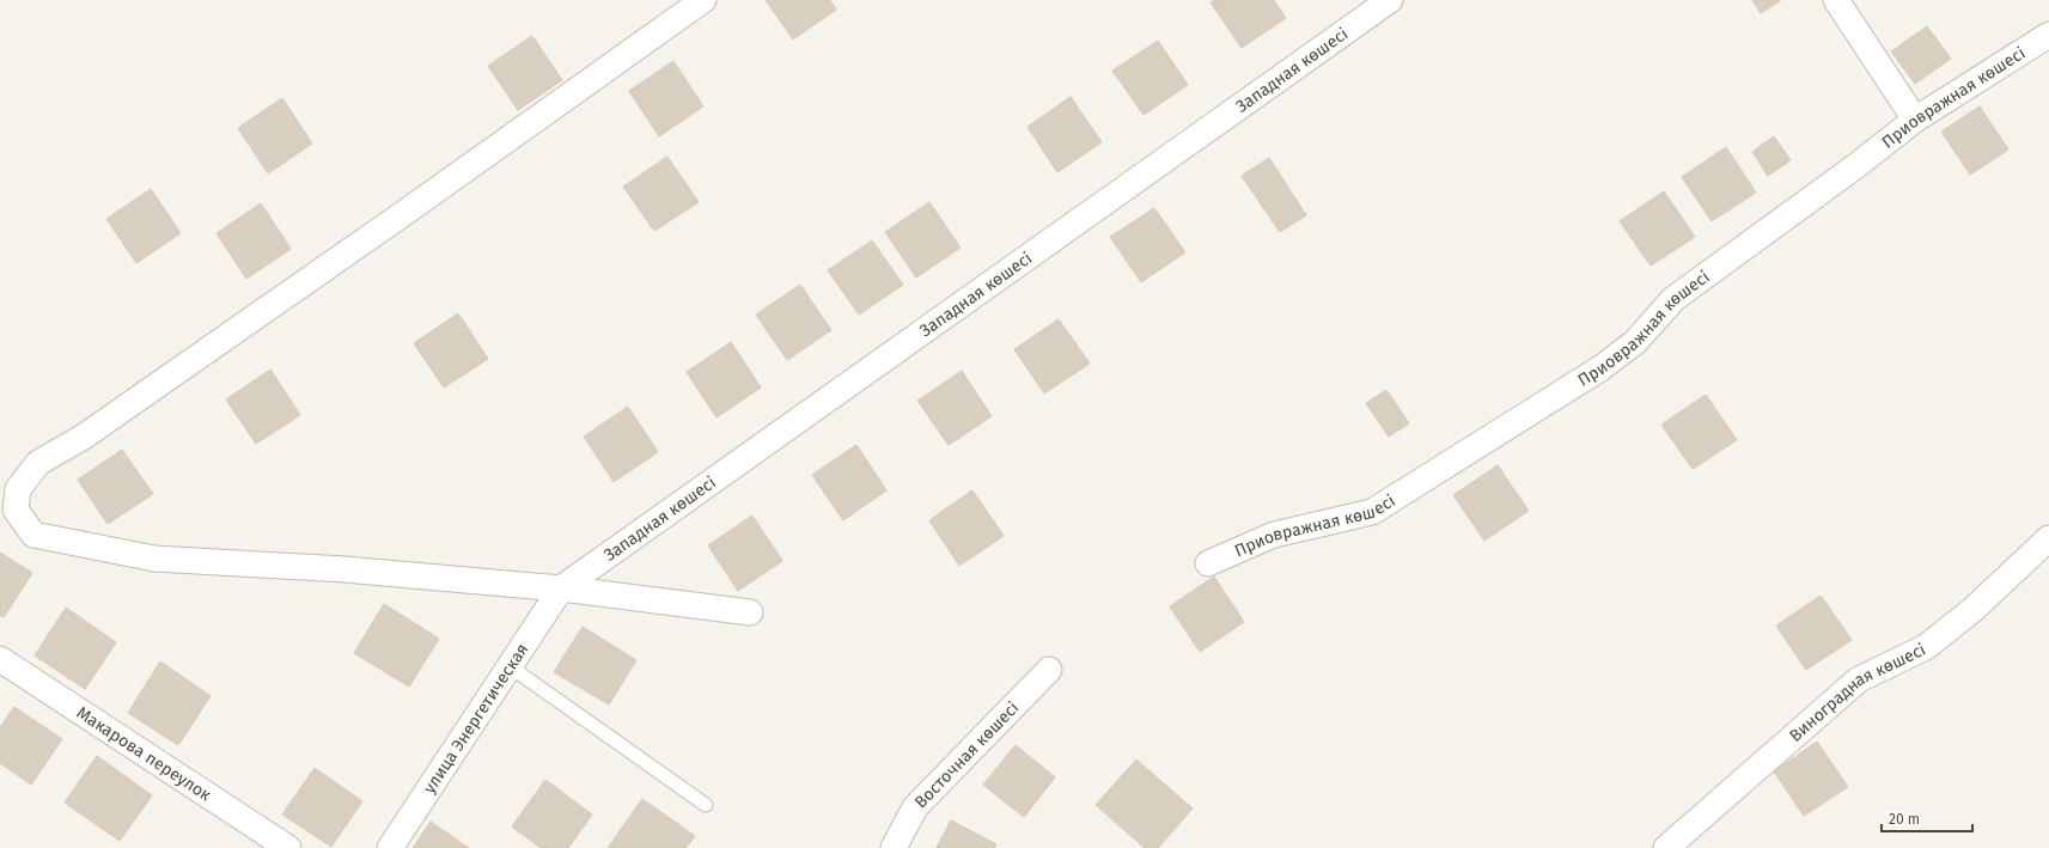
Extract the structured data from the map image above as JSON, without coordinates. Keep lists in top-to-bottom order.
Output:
{
  "streets": {
    "street": [
      "Западная көшесі",
      "Приовражная көшесі",
      "Виноградная көшесі",
      "улица Энергетическая",
      "Макарова переулок",
      "Восточная көшесі"
    ]
  },
  "crossings": [
    ["Западная көшесі", "улица Энергетическая"]
  ],
  "scale_bar": "20 m"
}
